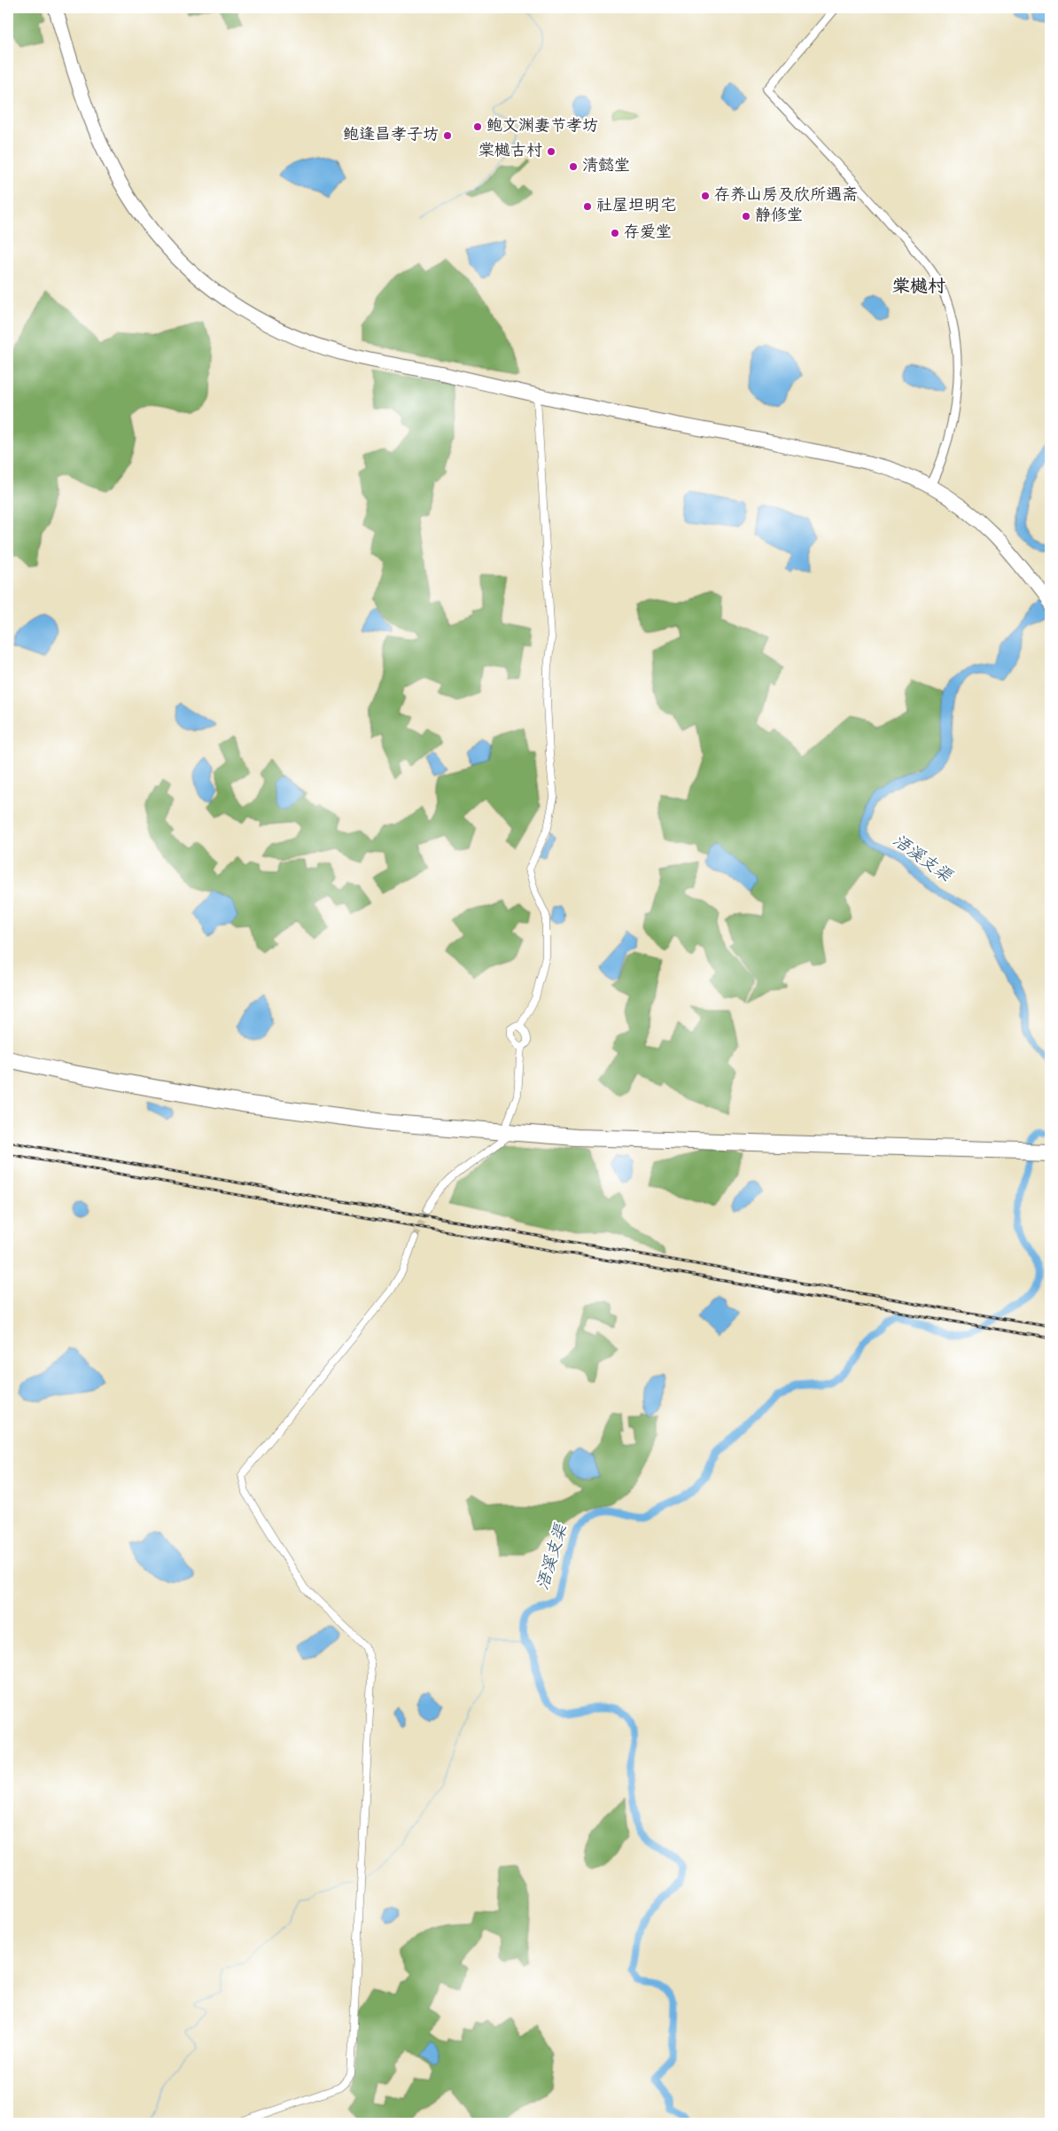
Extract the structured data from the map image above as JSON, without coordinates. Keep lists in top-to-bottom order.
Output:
{
  "districts": ["棠樾村"],
  "water": ["浯溪支渠"],
  "places": [
    "鲍文渊妻节孝坊",
    "鲍逢昌孝子坊",
    "棠樾古村",
    "清懿堂",
    "存养山房及欣所遇斋",
    "社屋坦明宅",
    "静修堂",
    "存爱堂"
  ]
}
